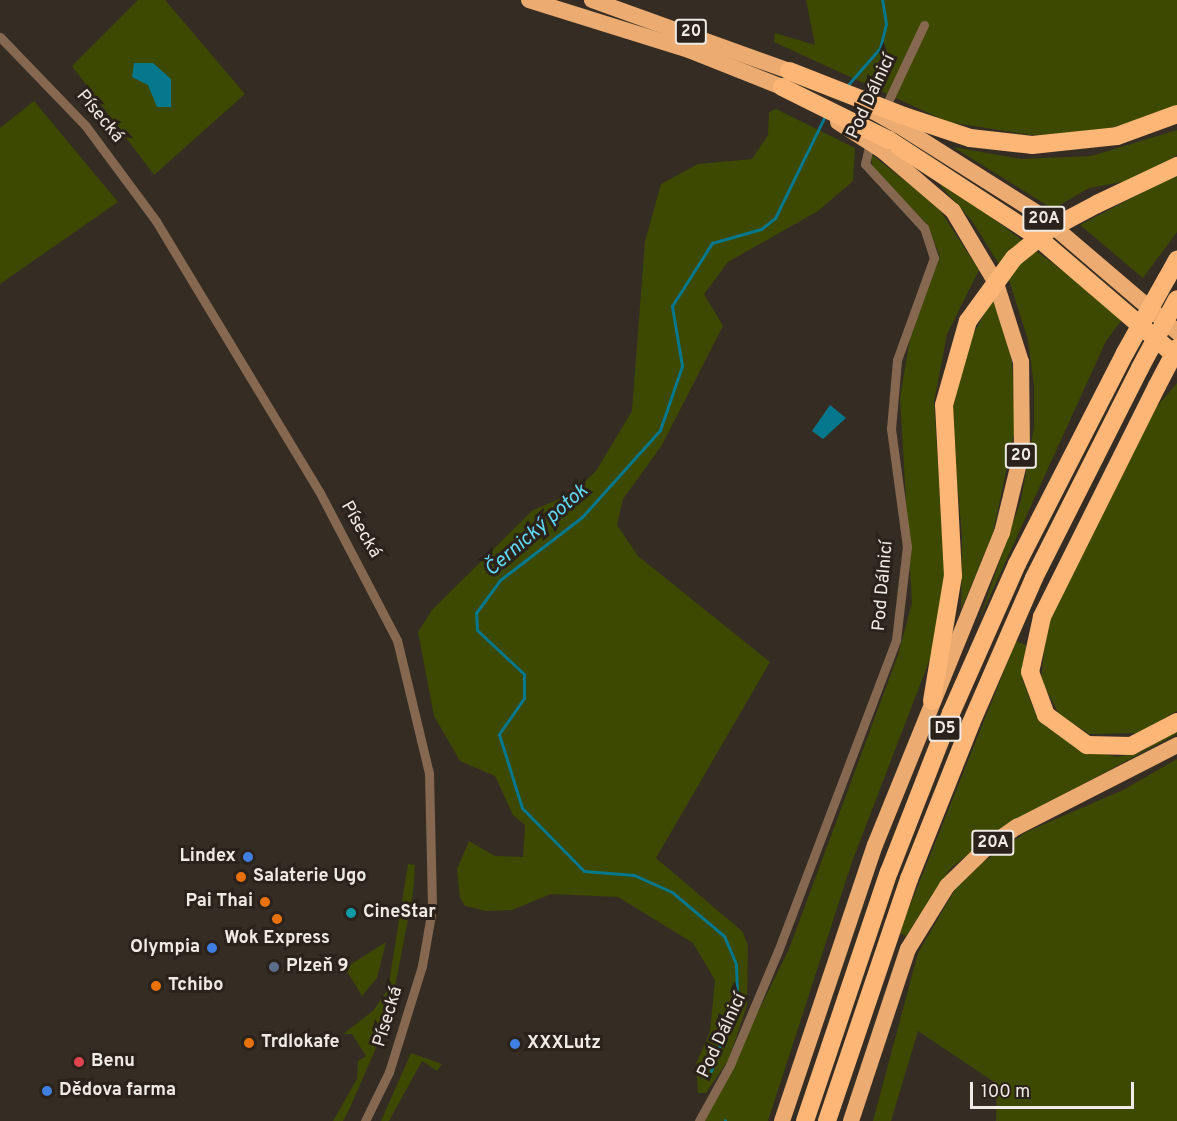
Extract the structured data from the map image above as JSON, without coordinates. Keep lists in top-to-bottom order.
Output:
{
  "streets": {
    "highway": ["20", "20A", "D5"],
    "street": ["Pod Dálnicí", "Písecká"]
  },
  "crossings": [
    ["20", "20A"]
  ],
  "water": ["Černický potok"],
  "places": [
    "Lindex",
    "Salaterie Ugo",
    "Pai Thai",
    "CineStar",
    "Wok Express",
    "Olympia",
    "Plzeň 9",
    "Tchibo",
    "Trdlokafe",
    "XXXLutz",
    "Benu",
    "Dědova farma"
  ],
  "scale_bar": "100 m"
}
